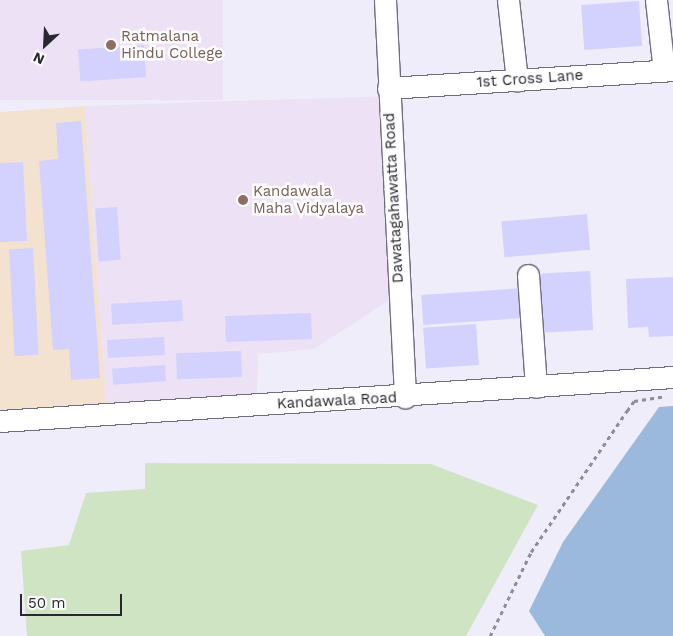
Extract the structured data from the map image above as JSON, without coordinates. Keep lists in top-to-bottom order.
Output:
{
  "streets": {
    "street": ["1st Cross Lane", "Dawatagahawatta Road", "Kandawala Road"]
  },
  "crossings": [
    ["1st Cross Lane", "Dawatagahawatta Road"],
    ["Dawatagahawatta Road", "Kandawala Road"]
  ],
  "places": ["Ratmalana Hindu College", "Kandawala Maha Vidyalaya"],
  "scale_bar": "50 m",
  "north": "bottom left"
}
